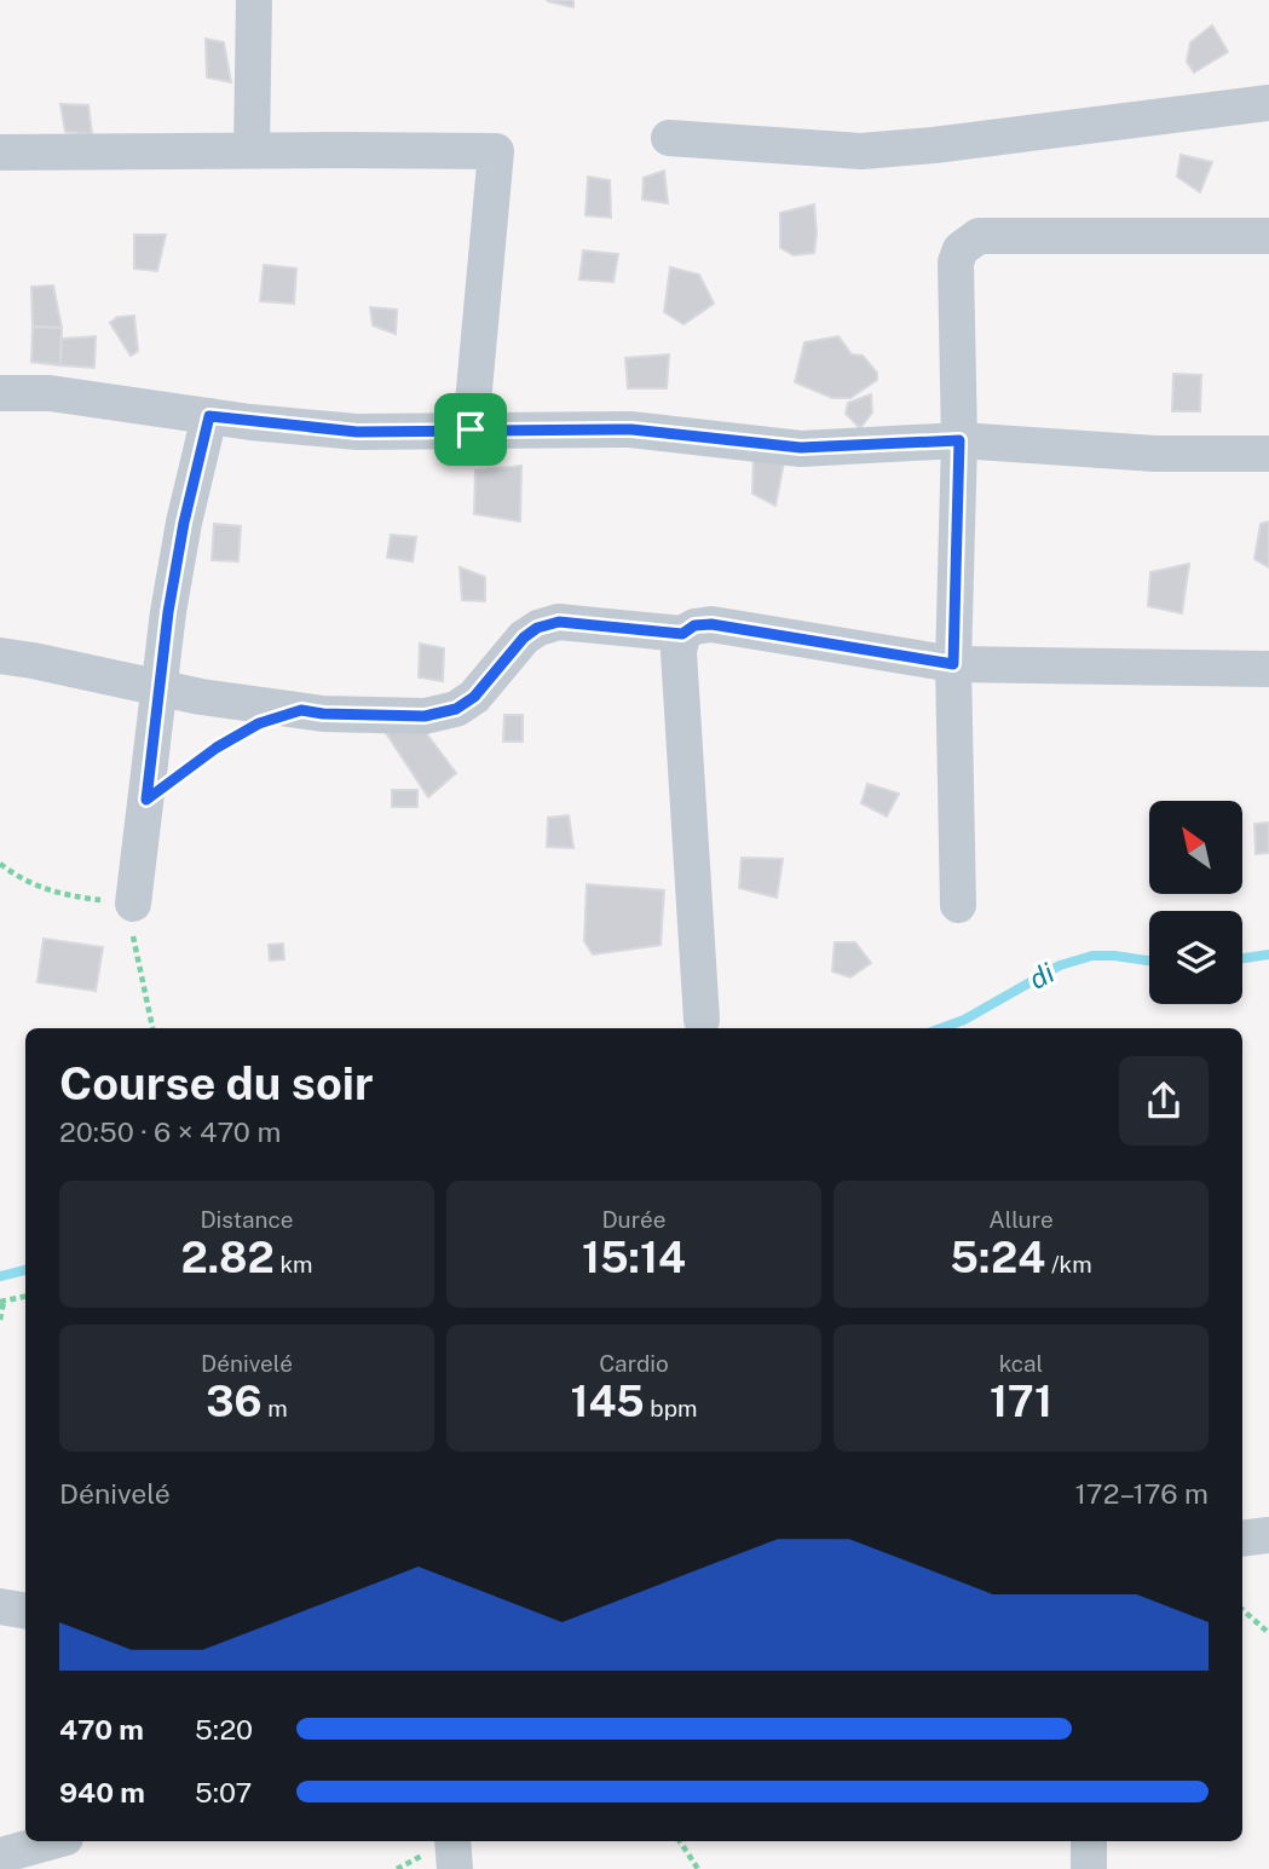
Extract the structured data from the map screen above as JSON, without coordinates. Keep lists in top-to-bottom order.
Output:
{
  "water": ["di"],
  "north": "top left",
  "page": {
    "heading": ["Course du soir", "20:50 · 6 × 470 m"],
    "stats": [
      ["Distance", "2.82 km"],
      ["Durée", "15:14"],
      ["Allure", "5:24 /km"],
      ["Dénivelé", "36 m"],
      ["Cardio", "145 bpm"],
      ["kcal", "171"]
    ],
    "chart": ["Dénivelé", "172–176 m"],
    "list": [
      {
        "name": "470 m",
        "note": "5:20"
      },
      {
        "name": "940 m",
        "note": "5:07"
      }
    ]
  }
}
